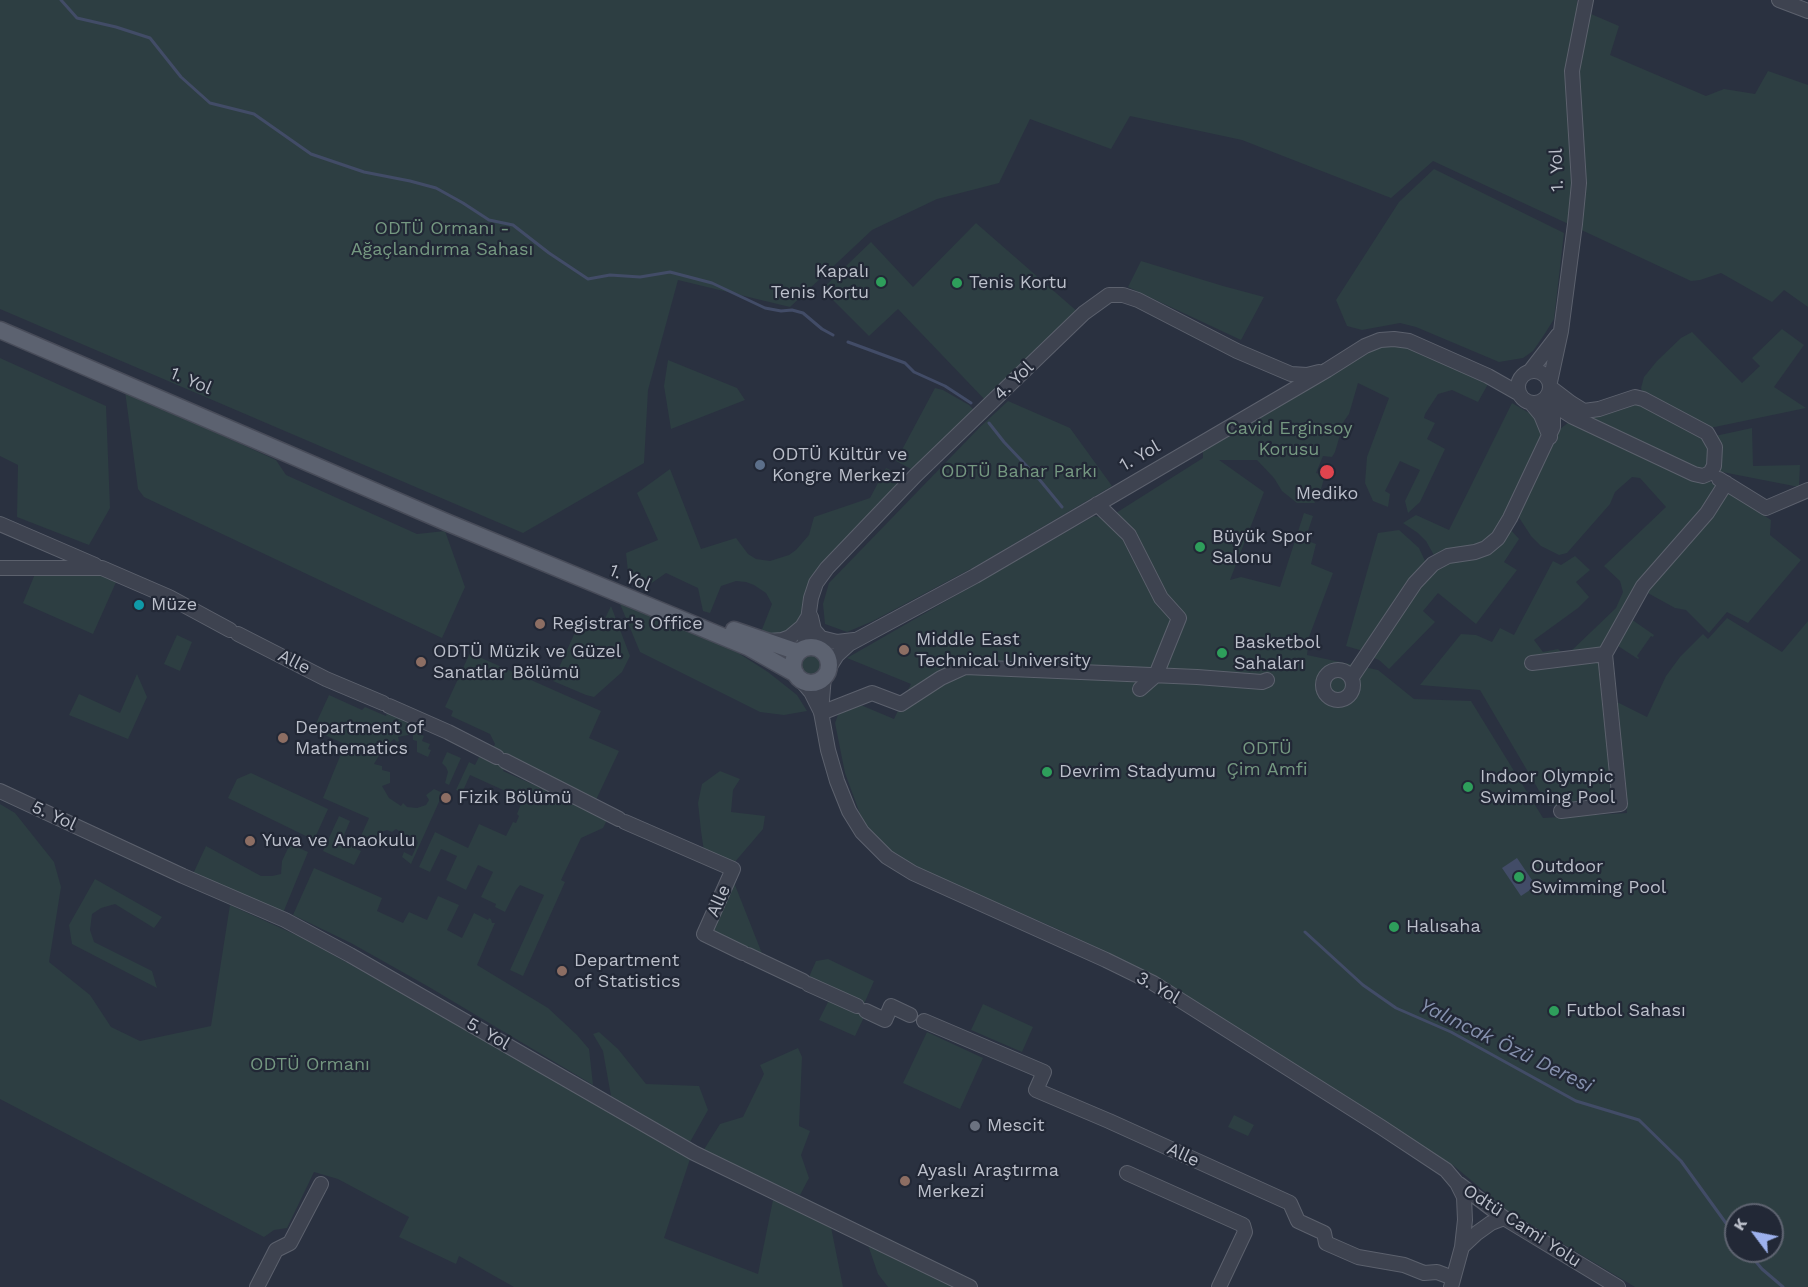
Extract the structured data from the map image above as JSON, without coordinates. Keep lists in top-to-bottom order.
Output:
{
  "streets": {
    "main road": ["1. Yol"],
    "street": [
      "4. Yol",
      "Alle",
      "5. Yol",
      "3. Yol",
      "Odtü Cami Yolu"
    ]
  },
  "crossings": [
    ["1. Yol", "4. Yol"],
    ["1. Yol", "3. Yol"],
    ["4. Yol", "3. Yol"],
    ["3. Yol", "Odtü Cami Yolu"]
  ],
  "water": ["Yalıncak Özü Deresi"],
  "parks": [
    "ODTÜ Ormanı - Ağaçlandırma Sahası",
    "Cavid Erginsoy Korusu",
    "ODTÜ Bahar Parkı",
    "ODTÜ Çim Amfi",
    "ODTÜ Ormanı"
  ],
  "places": [
    "Kapalı Tenis Kortu",
    "Tenis Kortu",
    "ODTÜ Kültür ve Kongre Merkezi",
    "Mediko",
    "Büyük Spor Salonu",
    "Müze",
    "Registrar's Office",
    "Middle East Technical University",
    "Basketbol Sahaları",
    "ODTÜ Müzik ve Güzel Sanatlar Bölümü",
    "Department of Mathematics",
    "Devrim Stadyumu",
    "Indoor Olympic Swimming Pool",
    "Fizik Bölümü",
    "Yuva ve Anaokulu",
    "Outdoor Swimming Pool",
    "Halısaha",
    "Department of Statistics",
    "Futbol Sahası",
    "Mescit",
    "Ayaslı Araştırma Merkezi"
  ],
  "north": "top left"
}
